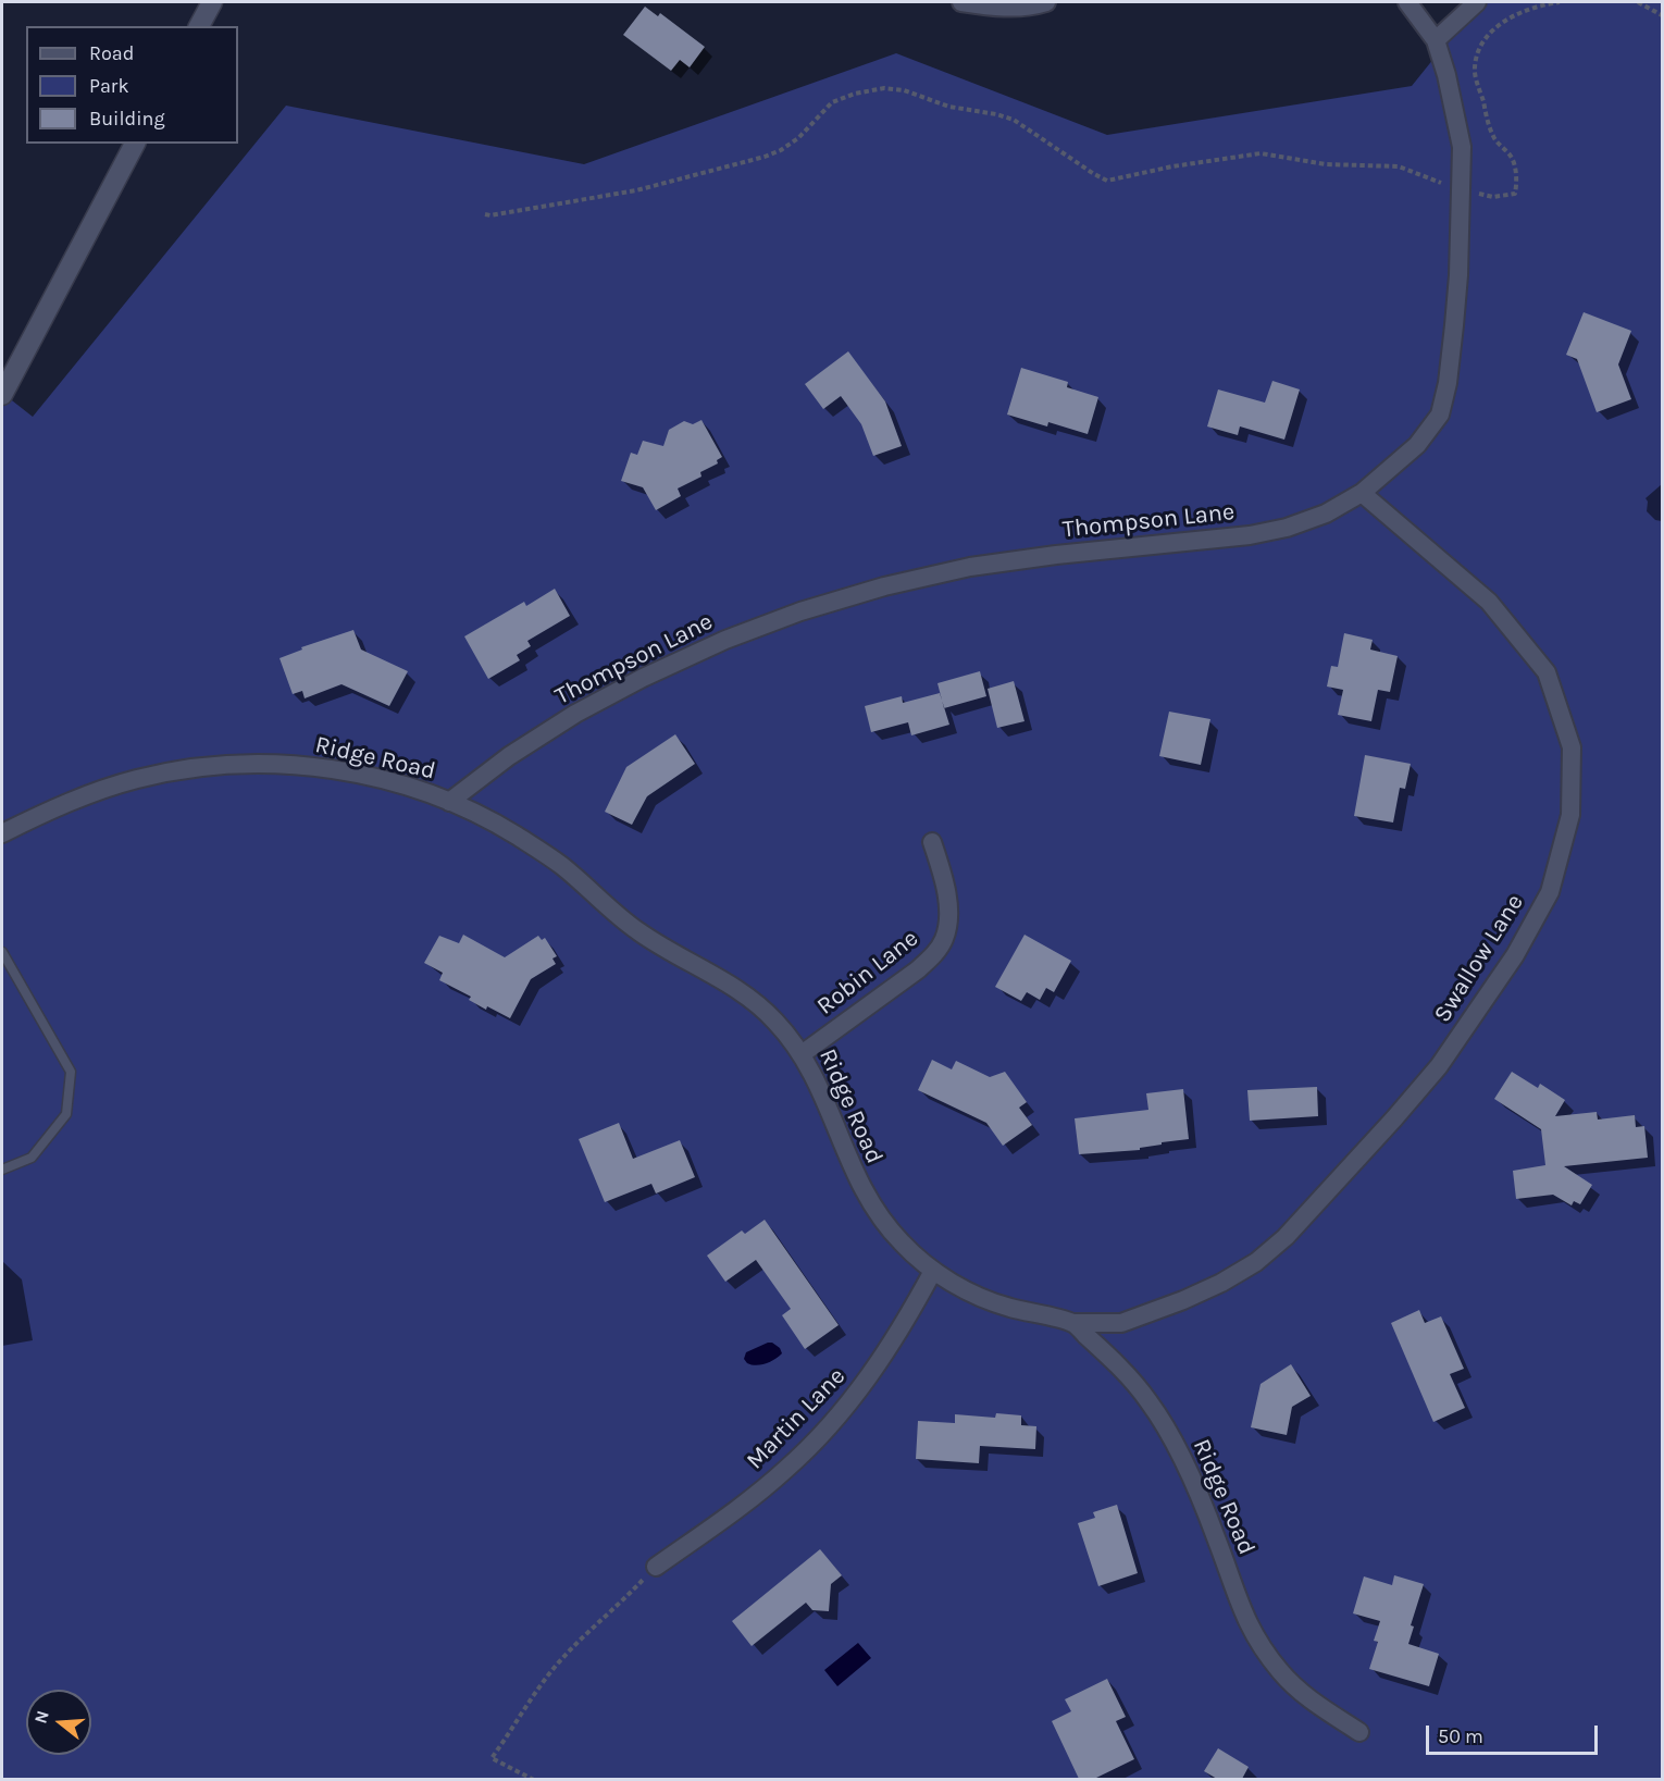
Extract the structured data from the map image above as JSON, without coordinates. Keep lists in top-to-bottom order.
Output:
{
  "streets": {
    "street": [
      "Thompson Lane",
      "Ridge Road",
      "Swallow Lane",
      "Robin Lane",
      "Martin Lane"
    ]
  },
  "crossings": [
    ["Thompson Lane", "Ridge Road"],
    ["Thompson Lane", "Swallow Lane"],
    ["Ridge Road", "Swallow Lane"],
    ["Ridge Road", "Robin Lane"],
    ["Ridge Road", "Martin Lane"]
  ],
  "legend": ["Road", "Park", "Building"],
  "scale_bar": "50 m",
  "north": "left"
}
